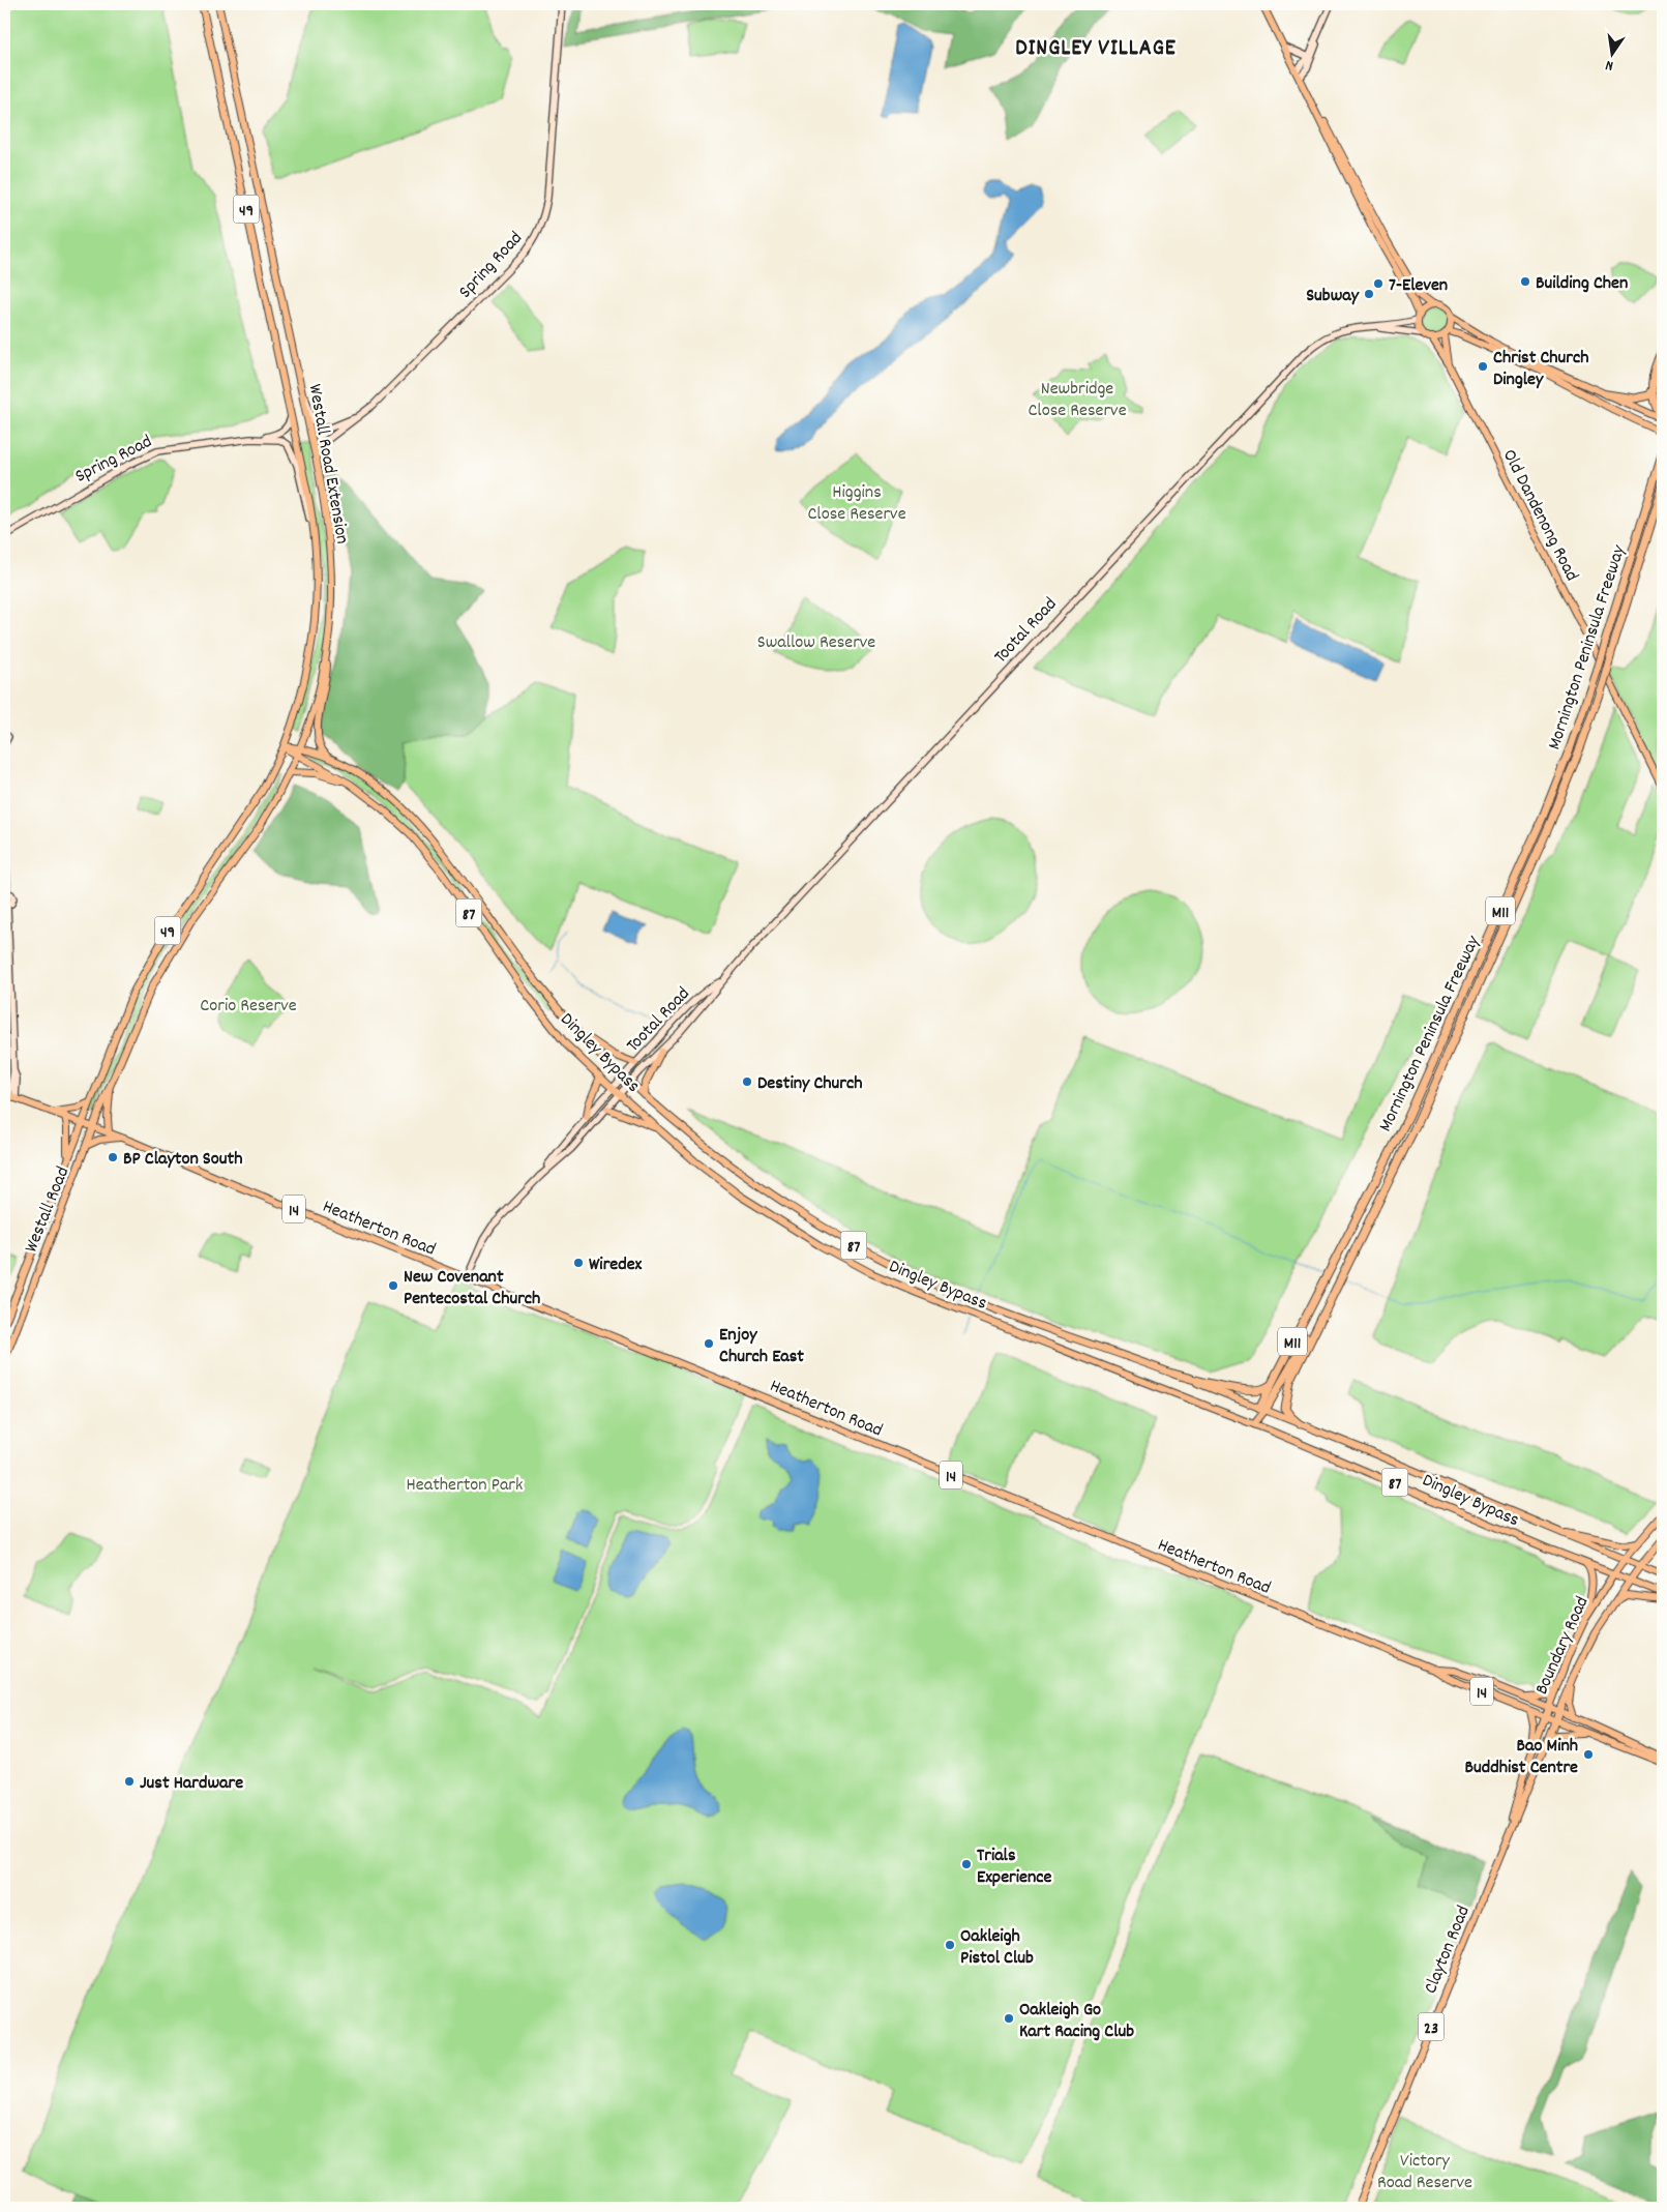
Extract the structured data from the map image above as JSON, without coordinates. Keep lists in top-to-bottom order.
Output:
{
  "streets": {
    "highway": ["Mornington Peninsula Freeway", "M11"],
    "main road": [
      "49",
      "Spring Road",
      "Westall Road Extension",
      "Old Dandenong Road",
      "Tootal Road",
      "87",
      "Dingley Bypass",
      "Westall Road",
      "14",
      "Heatherton Road",
      "Boundary Road",
      "Clayton Road",
      "23"
    ]
  },
  "crossings": [
    ["Spring Road", "Westall Road Extension"],
    ["Westall Road Extension", "87"],
    ["Westall Road Extension", "Dingley Bypass"],
    ["Westall Road Extension", "Westall Road"],
    ["Westall Road Extension", "Heatherton Road"],
    ["Old Dandenong Road", "Tootal Road"],
    ["Tootal Road", "Dingley Bypass"],
    ["Tootal Road", "Heatherton Road"],
    ["Mornington Peninsula Freeway", "M11"],
    ["Mornington Peninsula Freeway", "Dingley Bypass"],
    ["M11", "Dingley Bypass"],
    ["87", "Dingley Bypass"],
    ["Dingley Bypass", "Boundary Road"],
    ["Westall Road", "Heatherton Road"],
    ["14", "Heatherton Road"],
    ["14", "Boundary Road"],
    ["14", "Clayton Road"],
    ["Heatherton Road", "Boundary Road"],
    ["Heatherton Road", "Clayton Road"],
    ["Boundary Road", "Clayton Road"]
  ],
  "districts": ["DINGLEY VILLAGE"],
  "parks": [
    "Newbridge Close Reserve",
    "Higgins Close Reserve",
    "Swallow Reserve",
    "Corio Reserve",
    "Heatherton Park",
    "Victory Road Reserve"
  ],
  "places": [
    "Building Chen",
    "7-Eleven",
    "Subway",
    "Christ Church Dingley",
    "Destiny Church",
    "BP Clayton South",
    "Wiredex",
    "New Covenant Pentecostal Church",
    "Enjoy Church East",
    "Bao Minh Buddhist Centre",
    "Just Hardware",
    "Trials Experience",
    "Oakleigh Pistol Club",
    "Oakleigh Go Kart Racing Club"
  ],
  "north": "bottom"
}
